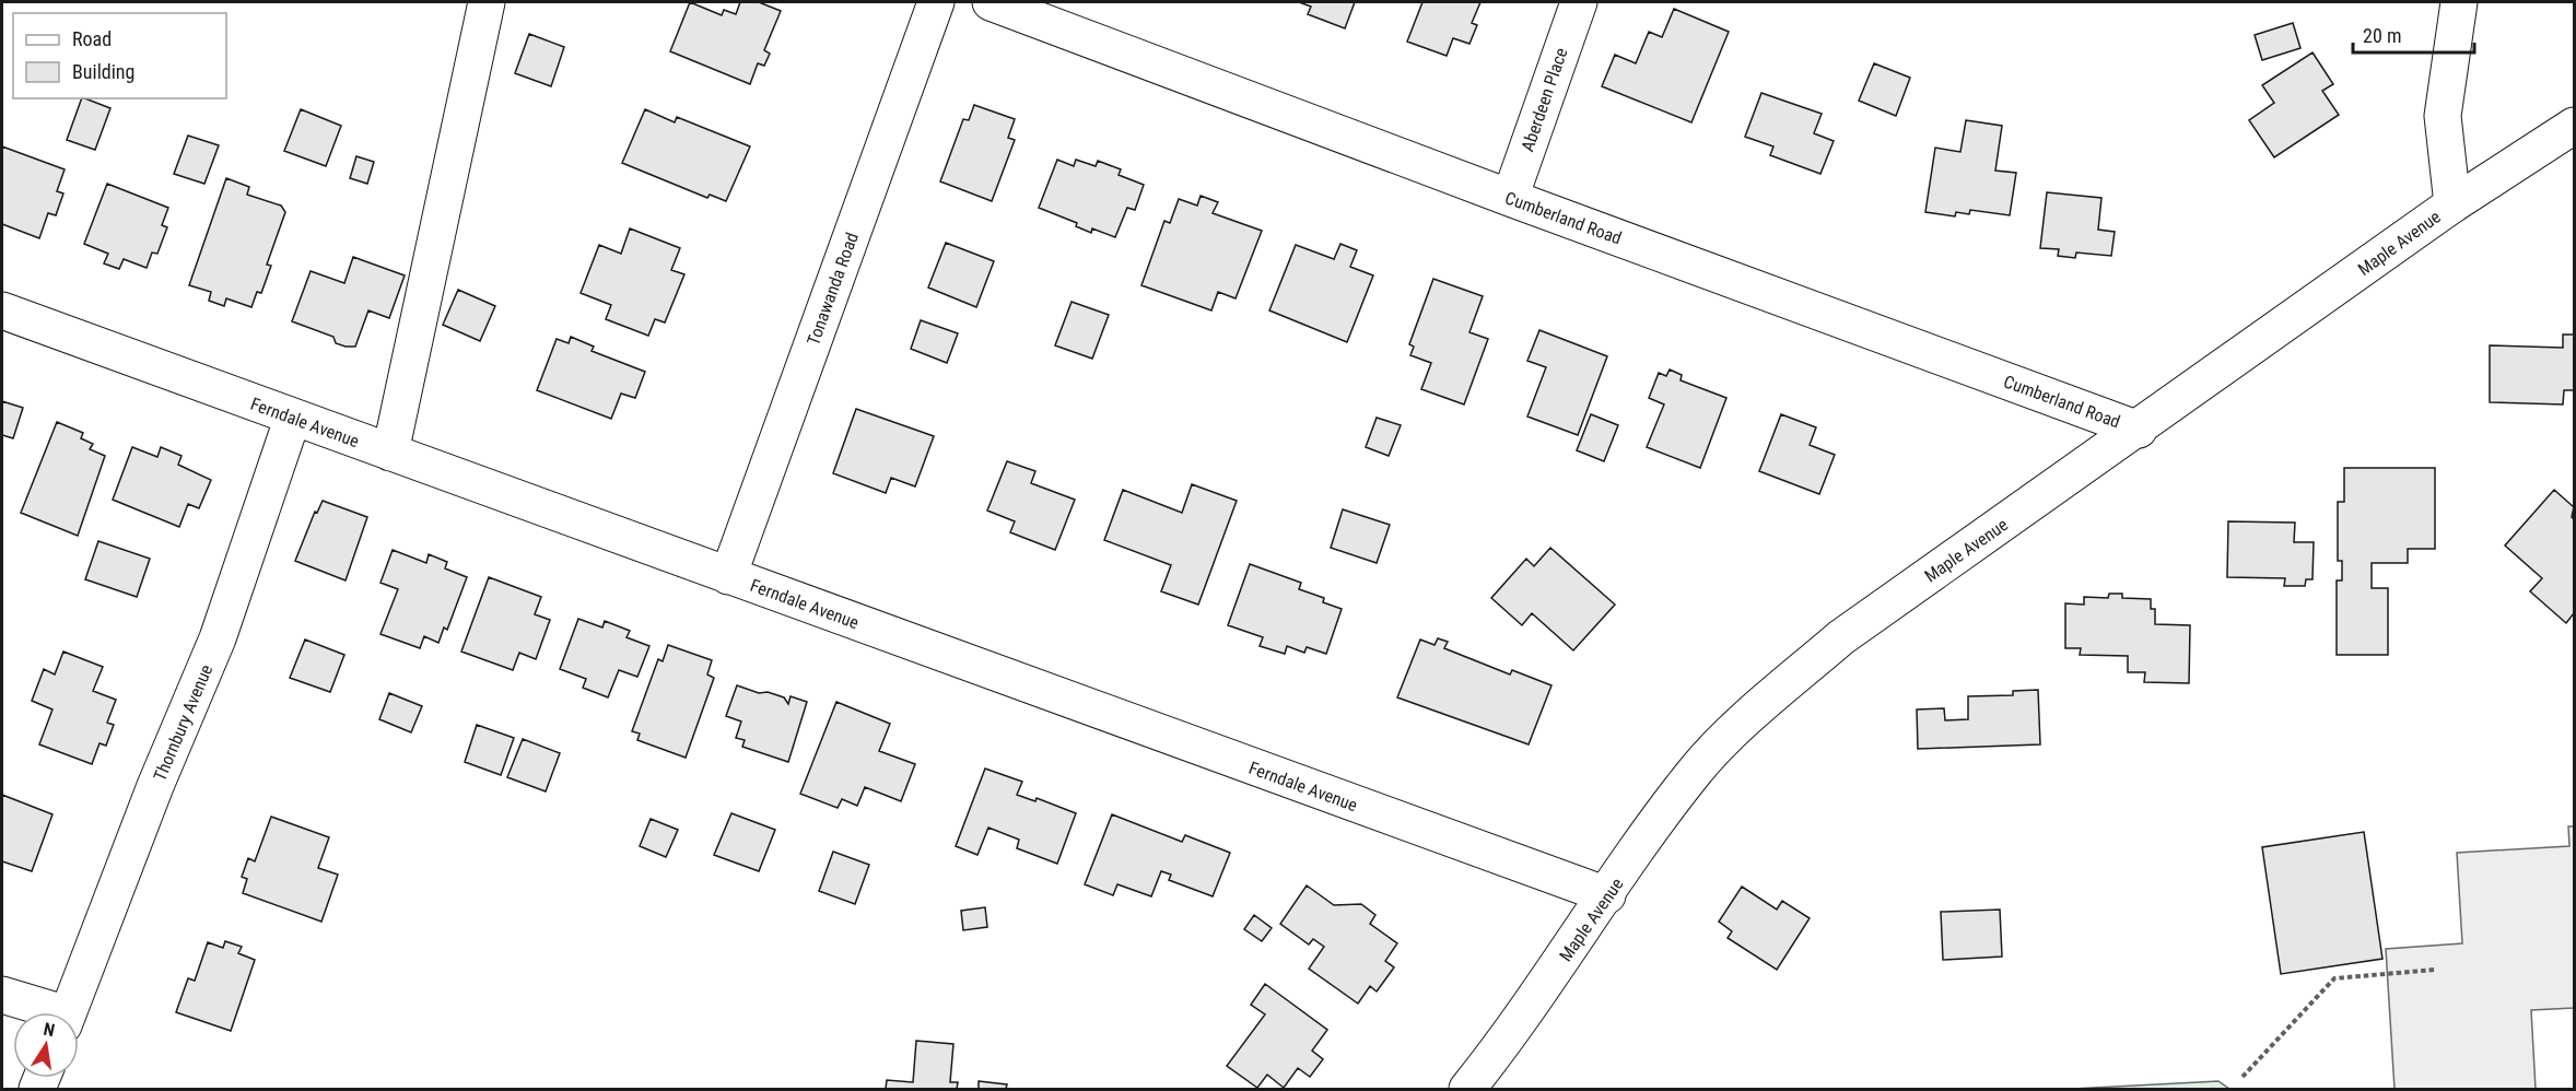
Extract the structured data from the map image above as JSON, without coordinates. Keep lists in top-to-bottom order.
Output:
{
  "streets": {
    "street": [
      "Aberdeen Place",
      "Cumberland Road",
      "Maple Avenue",
      "Tonawanda Road",
      "Ferndale Avenue",
      "Thornbury Avenue"
    ]
  },
  "crossings": [
    ["Aberdeen Place", "Cumberland Road"],
    ["Cumberland Road", "Maple Avenue"],
    ["Maple Avenue", "Ferndale Avenue"],
    ["Tonawanda Road", "Ferndale Avenue"],
    ["Ferndale Avenue", "Thornbury Avenue"]
  ],
  "legend": ["Road", "Building"],
  "scale_bar": "20 m",
  "north": "top"
}
